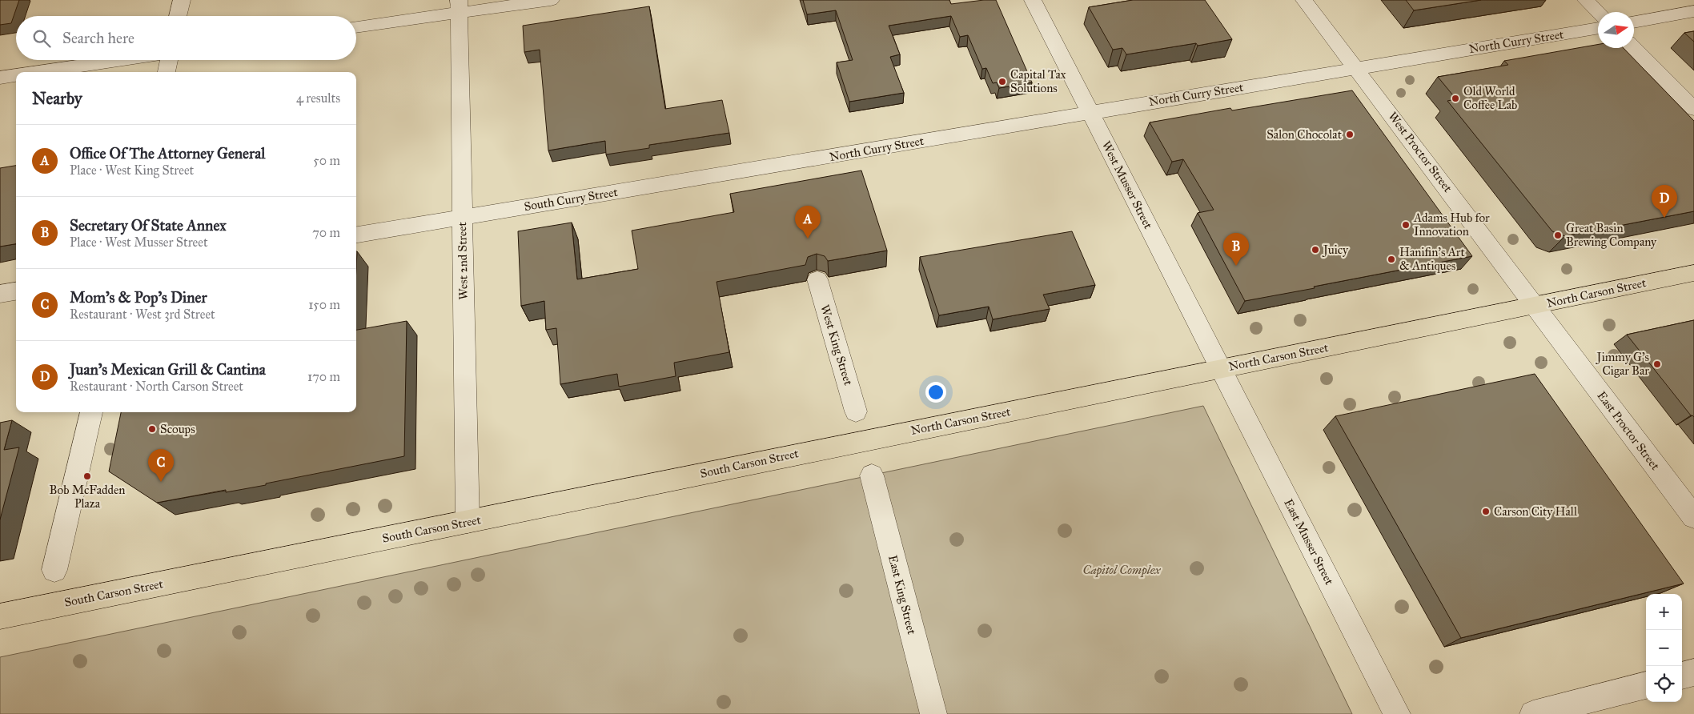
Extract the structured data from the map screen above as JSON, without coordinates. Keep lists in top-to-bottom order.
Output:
{
  "streets": {
    "main road": ["North Carson Street", "South Carson Street"],
    "street": [
      "North Curry Street",
      "West Proctor Street",
      "West Musser Street",
      "South Curry Street",
      "West 2nd Street",
      "West King Street",
      "East Proctor Street",
      "East Musser Street",
      "East King Street"
    ]
  },
  "crossings": [
    ["North Curry Street", "West Proctor Street"],
    ["North Curry Street", "West Musser Street"],
    ["North Curry Street", "South Curry Street"],
    ["West Proctor Street", "North Carson Street"],
    ["West Proctor Street", "East Proctor Street"],
    ["West Musser Street", "North Carson Street"],
    ["West Musser Street", "East Musser Street"],
    ["South Curry Street", "West 2nd Street"],
    ["West 2nd Street", "South Carson Street"],
    ["North Carson Street", "East Proctor Street"],
    ["North Carson Street", "South Carson Street"],
    ["North Carson Street", "East Musser Street"]
  ],
  "parks": ["Capitol Complex"],
  "places": [
    "Capital Tax Solutions",
    "Old World Coffee Lab",
    "Salon Chocolat",
    "Adams Hub for Innovation",
    "Great Basin Brewing Company",
    "Juicy",
    "Hanifin's Art & Antiques",
    "Jimmy G's Cigar Bar",
    "Scoups",
    "Bob McFadden Plaza",
    "Carson City Hall"
  ],
  "north": "right",
  "page": {
    "search": "Search here",
    "heading": ["Nearby", "4 results"],
    "list": [
      {
        "mark": "A",
        "name": "Office Of The Attorney General",
        "note": "Place · West King Street",
        "value": "50 m"
      },
      {
        "mark": "B",
        "name": "Secretary Of State Annex",
        "note": "Place · West Musser Street",
        "value": "70 m"
      },
      {
        "mark": "C",
        "name": "Mom's & Pop's Diner",
        "note": "Restaurant · West 3rd Street",
        "value": "150 m"
      },
      {
        "mark": "D",
        "name": "Juan's Mexican Grill & Cantina",
        "note": "Restaurant · North Carson Street",
        "value": "170 m"
      }
    ],
    "pins": [
      "D",
      "A",
      "B",
      "C"
    ],
    "map_buttons": ["+", "−"]
  }
}
